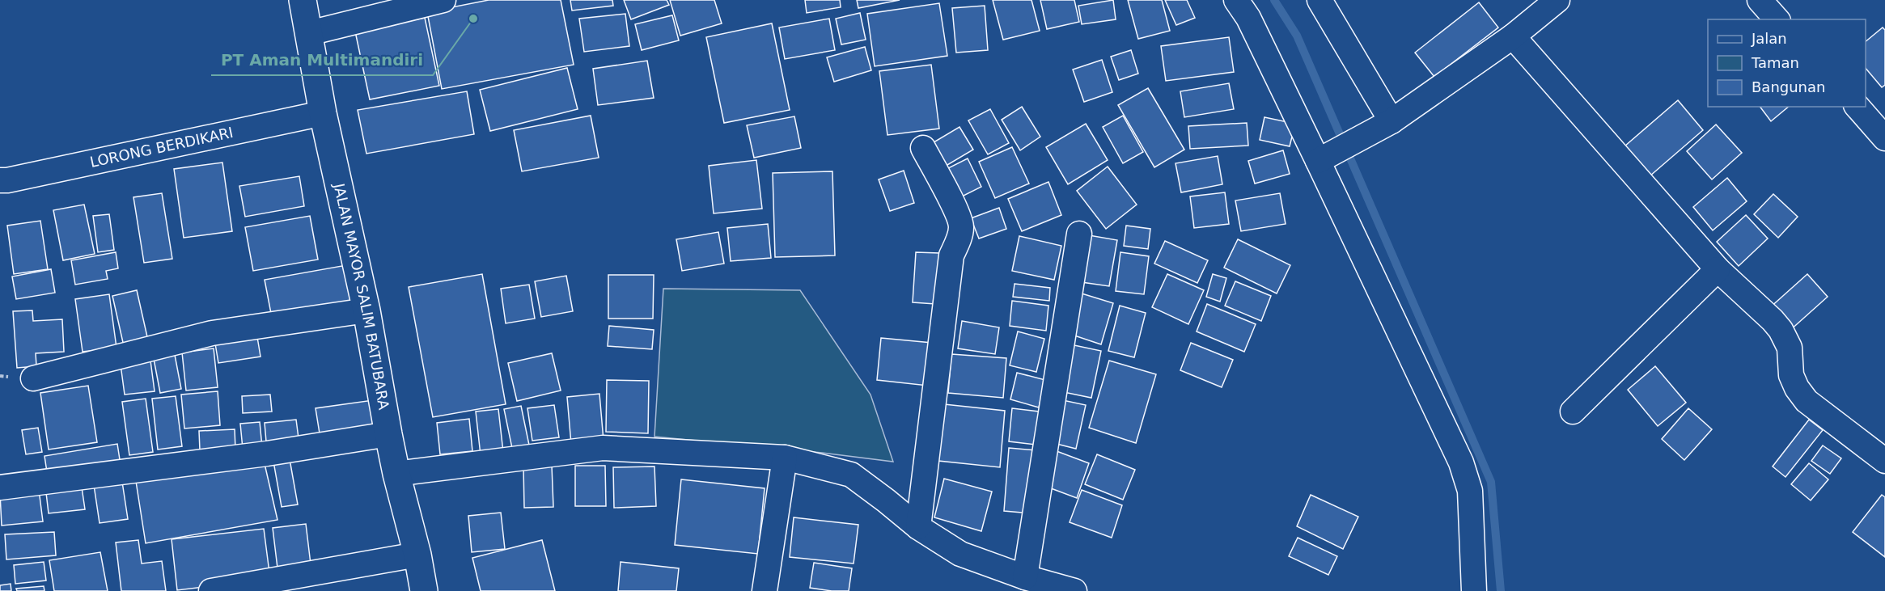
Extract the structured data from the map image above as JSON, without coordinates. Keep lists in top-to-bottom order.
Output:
{
  "streets": {
    "street": ["LORONG BERDIKARI", "JALAN MAYOR SALIM BATUBARA"]
  },
  "crossings": [
    ["LORONG BERDIKARI", "JALAN MAYOR SALIM BATUBARA"]
  ],
  "places": ["PT Aman Multimandiri"],
  "legend": ["Jalan", "Taman", "Bangunan"]
}
